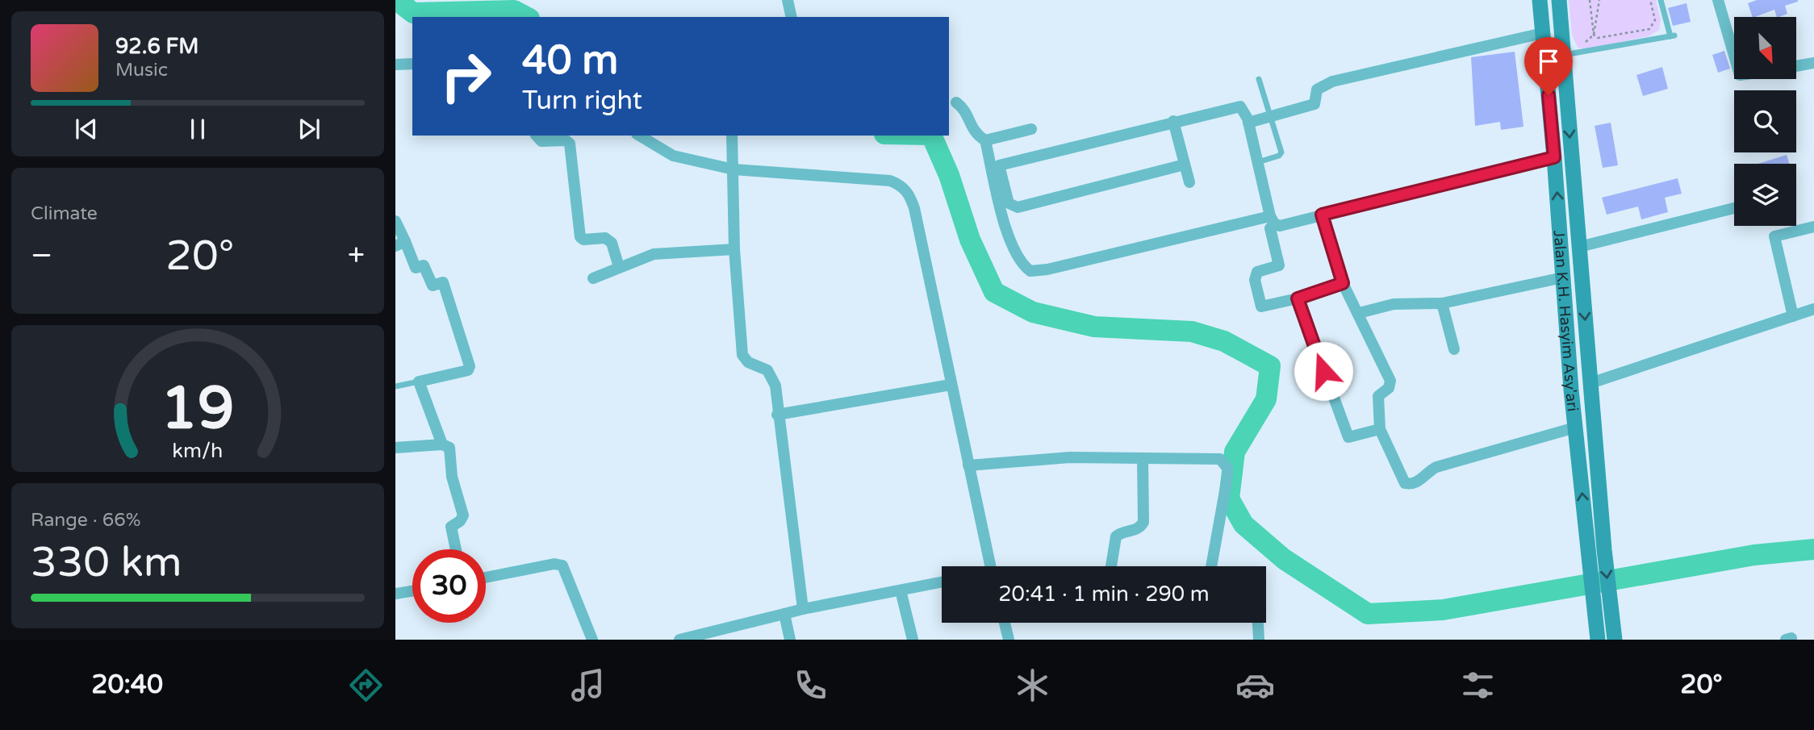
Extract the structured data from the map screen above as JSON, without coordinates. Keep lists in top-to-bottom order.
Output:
{
  "streets": {
    "main road": ["Jalan K.H. Hasyim Asy'ari"]
  },
  "north": "bottom right",
  "page": {
    "turn": ["40 m", "Turn right"],
    "song": ["92.6 FM", "Music"],
    "tile": [
      "Climate",
      ["Range · 66%", "330 km"]
    ],
    "heat": ["−", "20°", "+"],
    "limit": "30",
    "trip": "20:41 · 1 min · 290 m",
    "tabs": ["20:40", "20°"],
    "gauge": ["19", "km/h"]
  }
}
